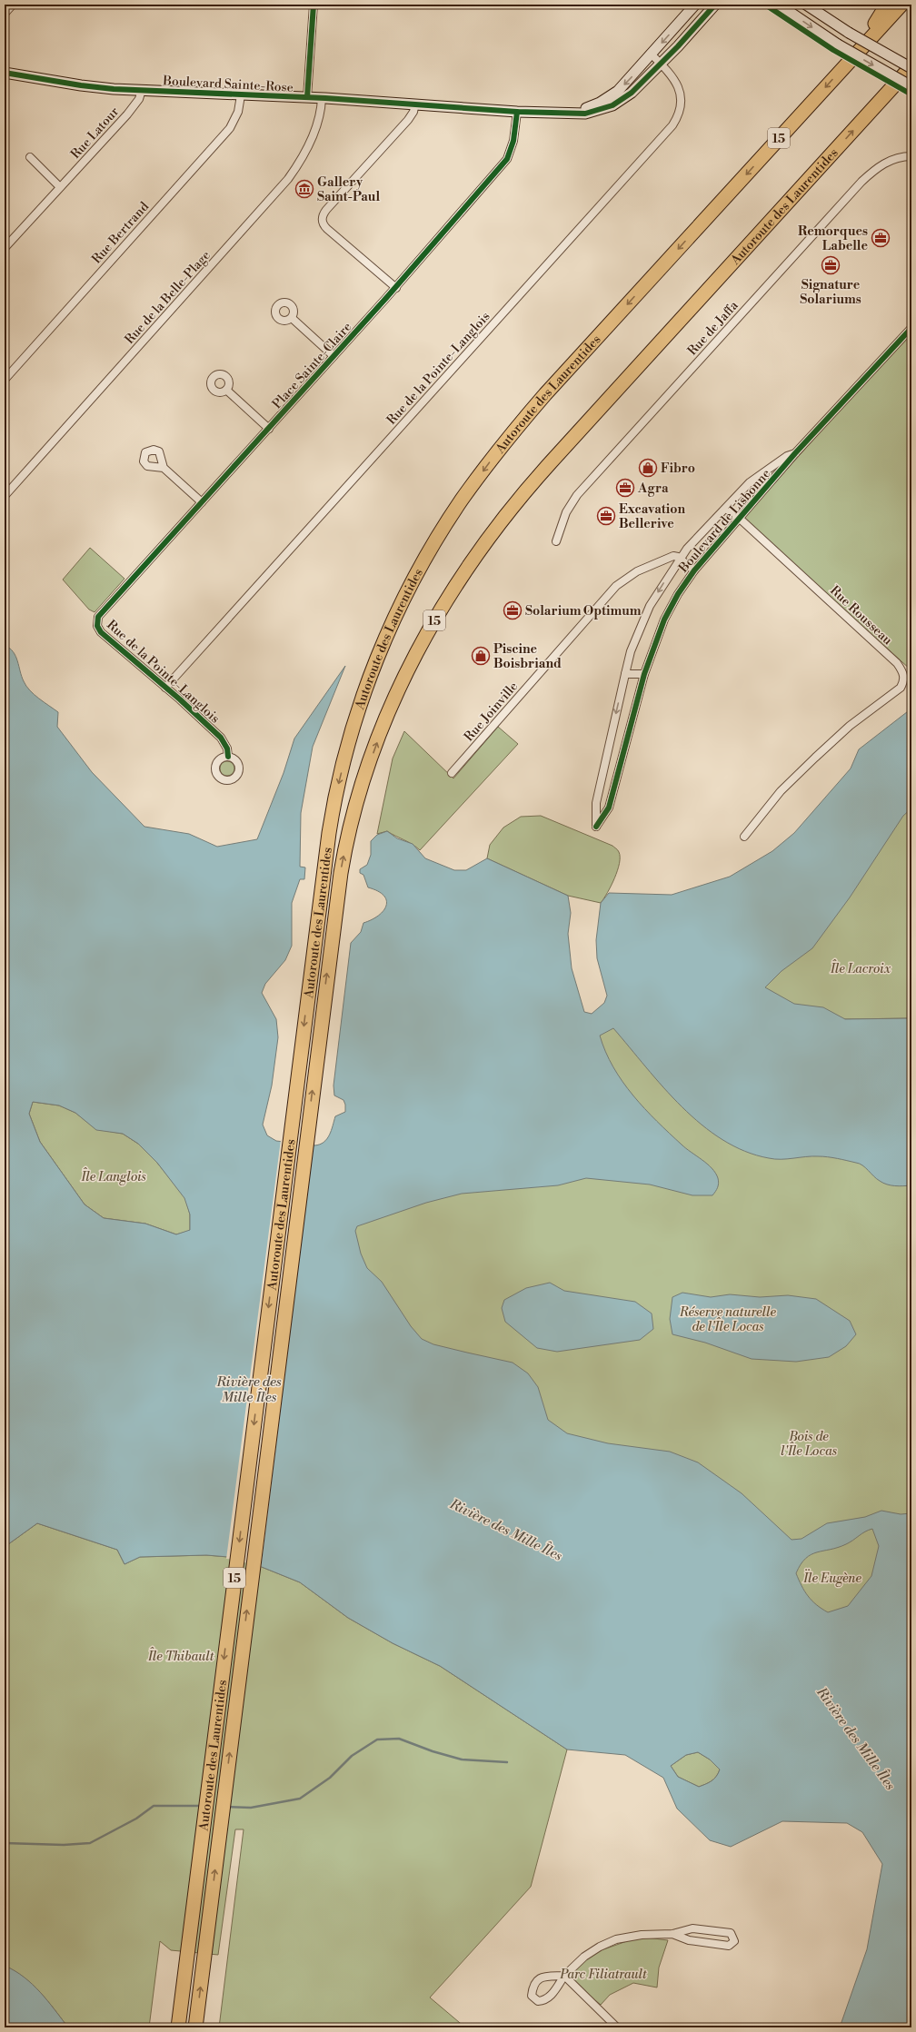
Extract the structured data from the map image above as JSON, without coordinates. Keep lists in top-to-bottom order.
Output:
{
  "streets": {
    "highway": ["15", "Autoroute des Laurentides"],
    "street": [
      "Boulevard Sainte-Rose",
      "Rue Latour",
      "Rue Bertrand",
      "Rue de la Belle-Plage",
      "Rue de Jaffa",
      "Place Sainte-Claire",
      "Rue de la Pointe-Langlois",
      "Boulevard de Lisbonne",
      "Rue Rousseau",
      "Rue Joinville"
    ]
  },
  "crossings": [
    ["Boulevard Sainte-Rose", "Rue Latour"],
    ["Boulevard Sainte-Rose", "Rue Bertrand"],
    ["Boulevard Sainte-Rose", "Rue de la Belle-Plage"],
    ["Boulevard Sainte-Rose", "Place Sainte-Claire"],
    ["Boulevard Sainte-Rose", "Rue de la Pointe-Langlois"],
    ["Place Sainte-Claire", "Rue de la Pointe-Langlois"],
    ["Boulevard de Lisbonne", "Rue Rousseau"],
    ["Boulevard de Lisbonne", "Rue Joinville"]
  ],
  "water": ["Rivière des Mille Îles"],
  "parks": [
    "Île Lacroix",
    "Île Langlois",
    "Réserve naturelle de l'Île Locas",
    "Bois de l'Île Locas",
    "Ïle Eugène",
    "Île Thibault",
    "Parc Filiatrault"
  ],
  "places": {
    "museum": ["Gallery Saint-Paul"],
    "office": [
      "Remorques Labelle",
      "Signature Solariums",
      "Agra",
      "Excavation Bellerive",
      "Solarium Optimum"
    ],
    "shop": ["Fibro", "Piscine Boisbriand"]
  }
}
